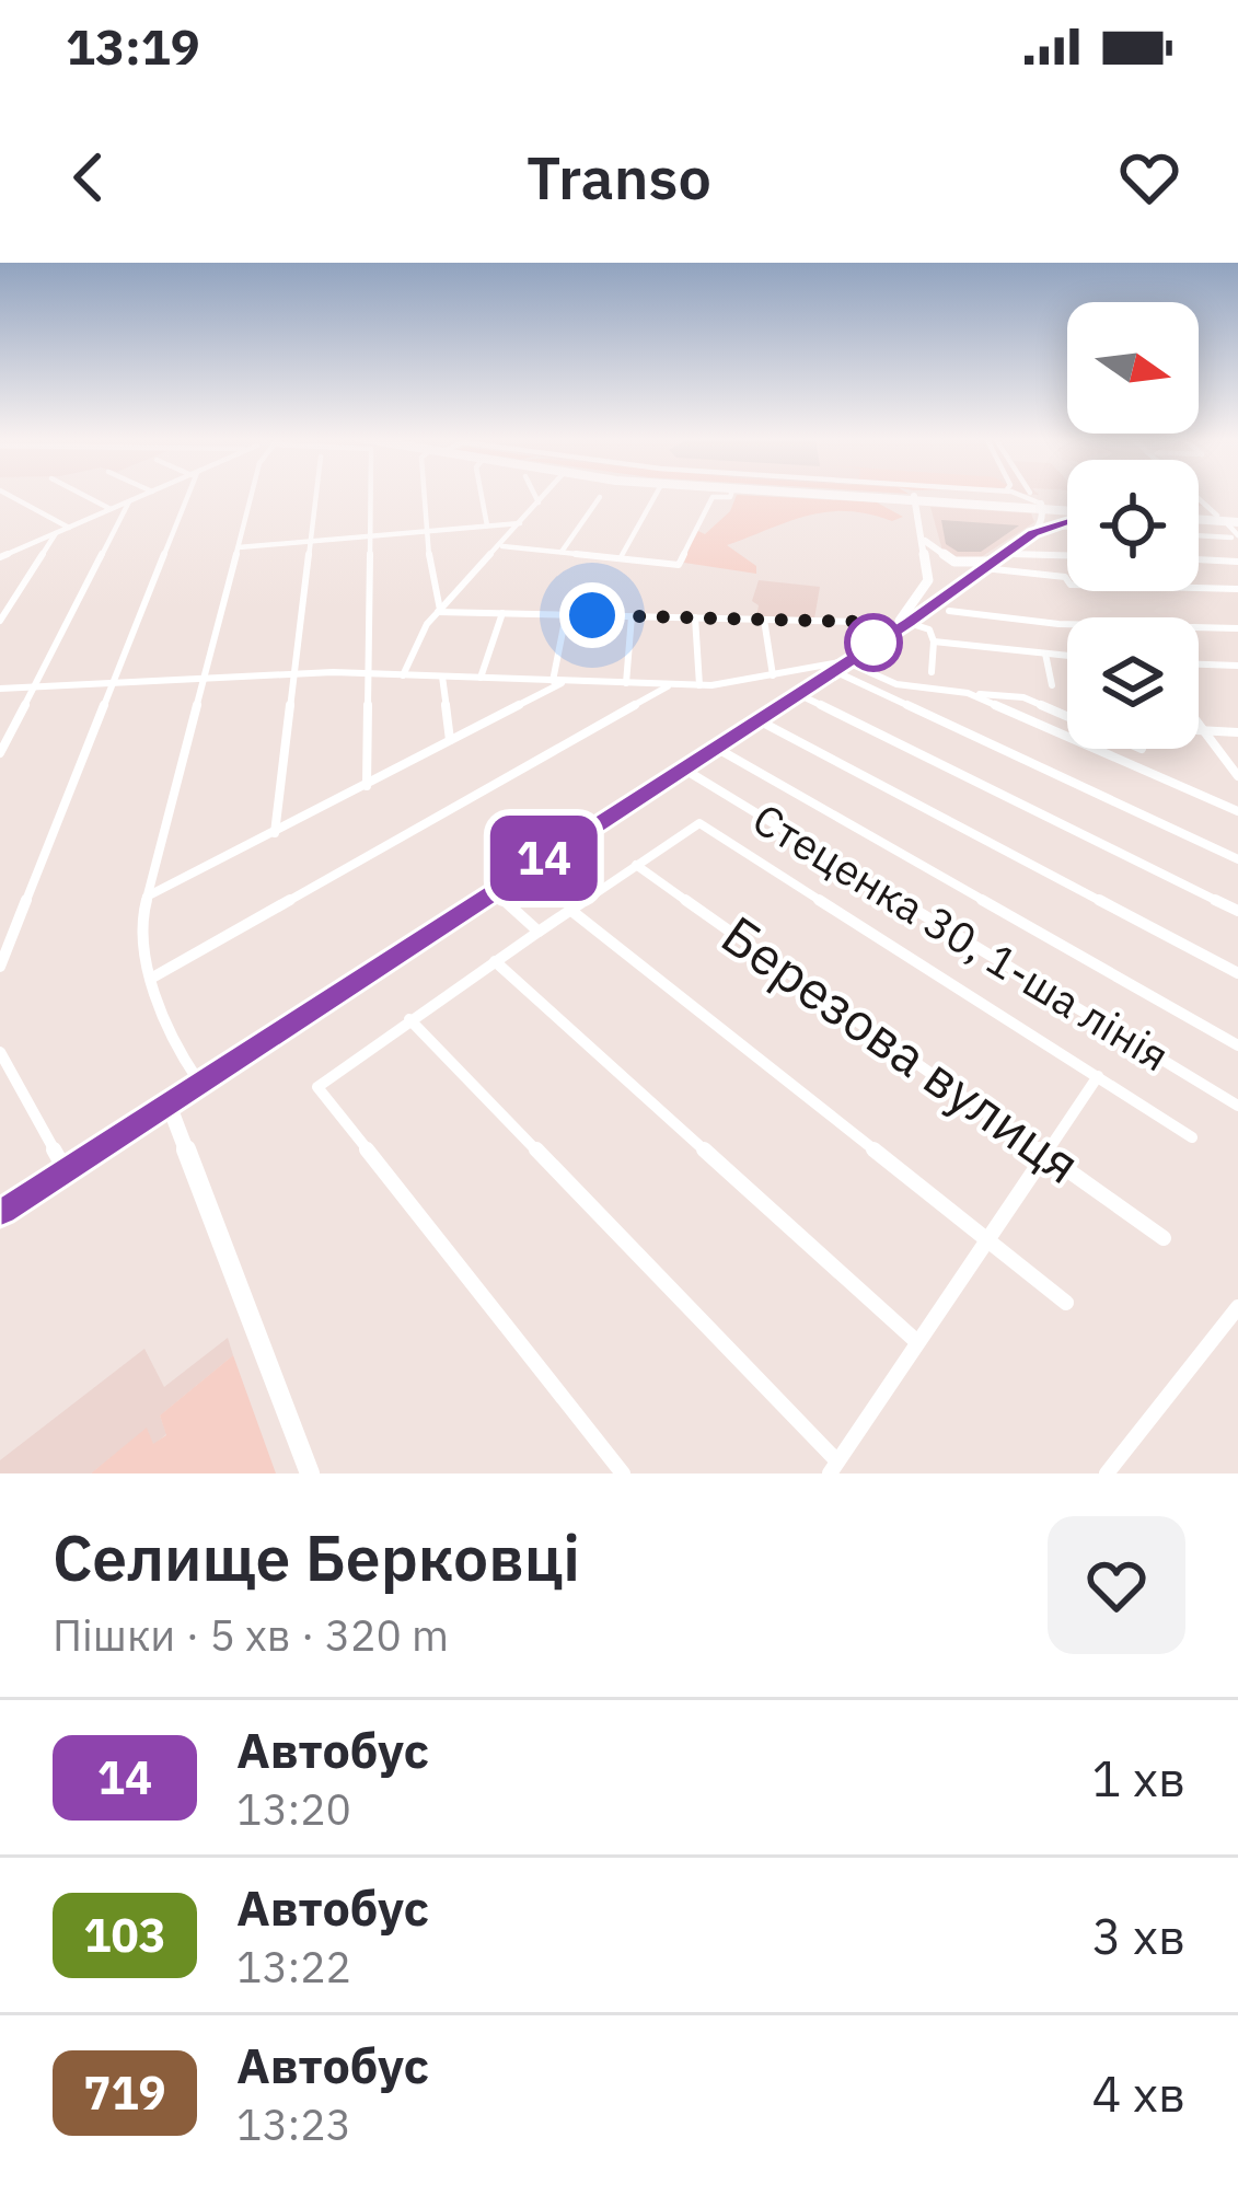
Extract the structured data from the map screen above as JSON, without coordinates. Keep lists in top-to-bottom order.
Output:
{
  "streets": {
    "street": ["Стеценка 30, 1-ша лінія", "Березова вулиця"]
  },
  "lines": ["bus line 14"],
  "north": "right",
  "page": {
    "status": "13:19",
    "header": "Transo",
    "on_map": "14",
    "heading": ["Селище Берковці", "Пішки · 5 хв · 320 m"],
    "list": [
      {
        "mark": "14",
        "name": "Автобус",
        "note": "13:20",
        "value": "1 хв"
      },
      {
        "mark": "103",
        "name": "Автобус",
        "note": "13:22",
        "value": "3 хв"
      },
      {
        "mark": "719",
        "name": "Автобус",
        "note": "13:23",
        "value": "4 хв"
      }
    ]
  }
}
